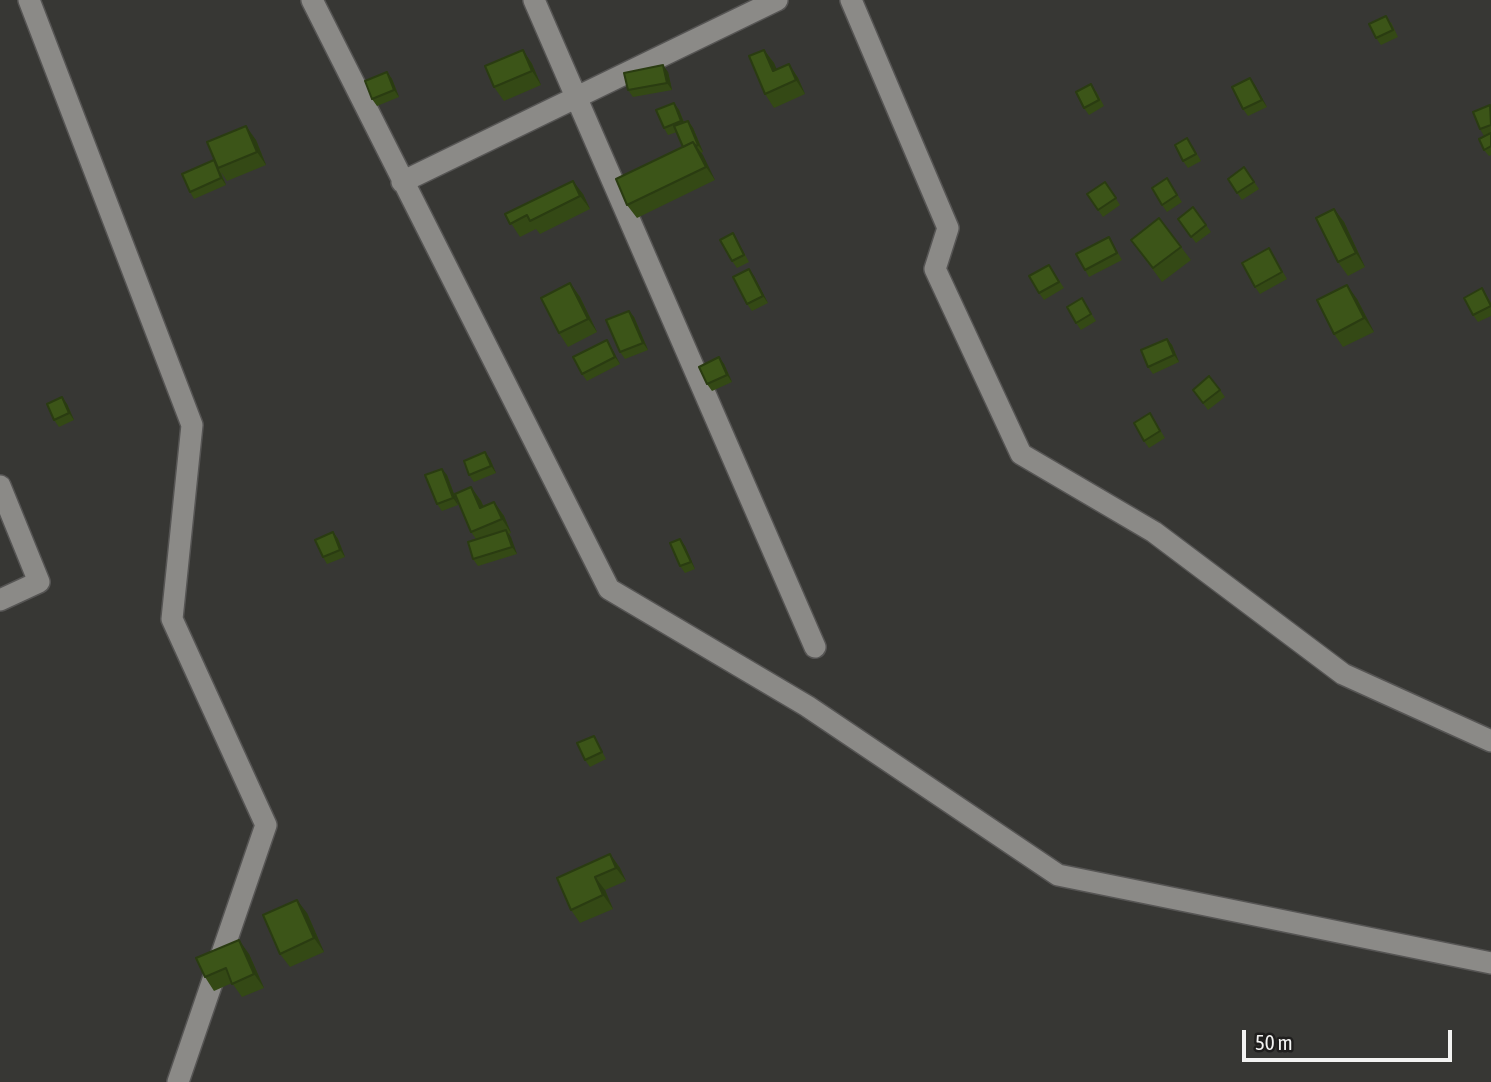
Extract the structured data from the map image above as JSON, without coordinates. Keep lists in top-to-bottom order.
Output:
{
  "scale_bar": "50 m"
}
